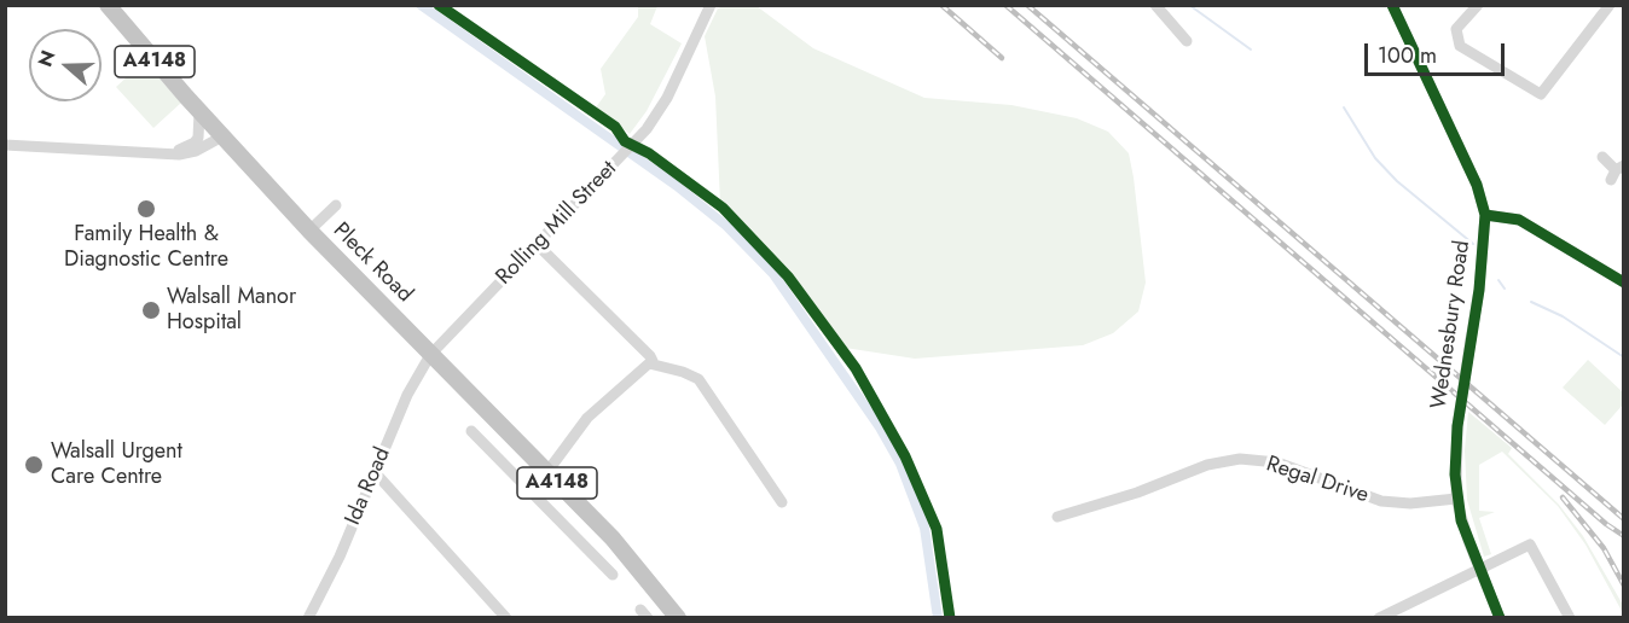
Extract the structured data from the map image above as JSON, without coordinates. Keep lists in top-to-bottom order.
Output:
{
  "streets": {
    "highway": ["A4148", "Pleck Road"],
    "street": [
      "Rolling Mill Street",
      "Wednesbury Road",
      "Regal Drive",
      "Ida Road"
    ]
  },
  "crossings": [
    ["Rolling Mill Street", "Pleck Road"],
    ["Rolling Mill Street", "Ida Road"],
    ["Pleck Road", "Ida Road"],
    ["Wednesbury Road", "Regal Drive"]
  ],
  "places": ["Family Health & Diagnostic Centre", "Walsall Manor Hospital", "Walsall Urgent Care Centre"],
  "scale_bar": "100 m",
  "north": "left"
}
